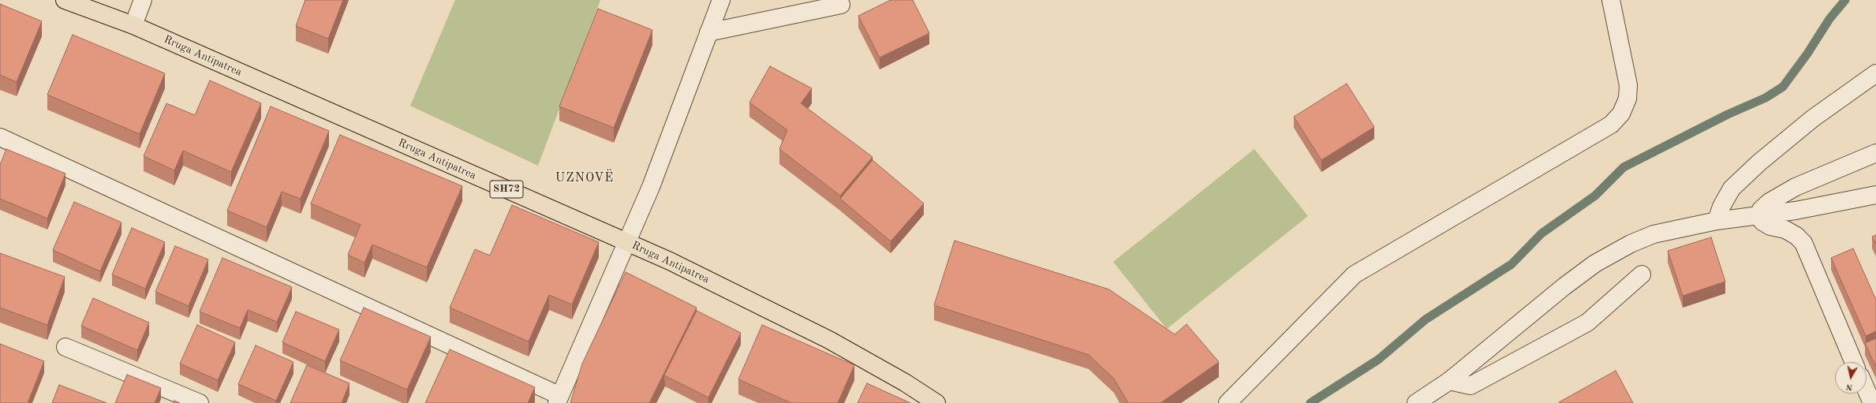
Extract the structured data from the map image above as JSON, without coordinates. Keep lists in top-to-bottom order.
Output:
{
  "streets": {
    "main road": ["Rruga Antipatrea", "SH72"]
  },
  "districts": ["UZNOVË"],
  "north": "bottom"
}
